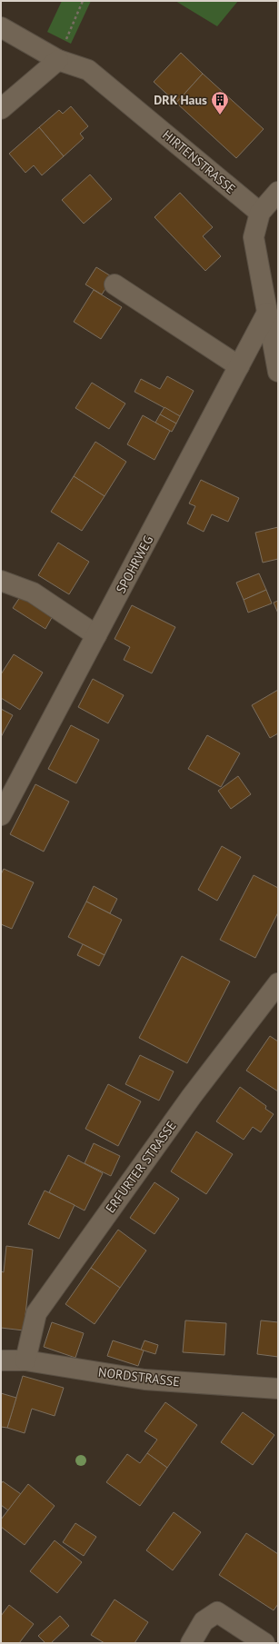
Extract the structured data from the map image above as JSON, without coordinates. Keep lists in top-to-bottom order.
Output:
{
  "streets": {
    "street": [
      "HIRTENSTRASSE",
      "SPOHRWEG",
      "ERFURTER STRASSE",
      "NORDSTRASSE"
    ]
  },
  "crossings": [
    ["ERFURTER STRASSE", "NORDSTRASSE"]
  ],
  "places": {
    "building": ["DRK Haus"]
  }
}
